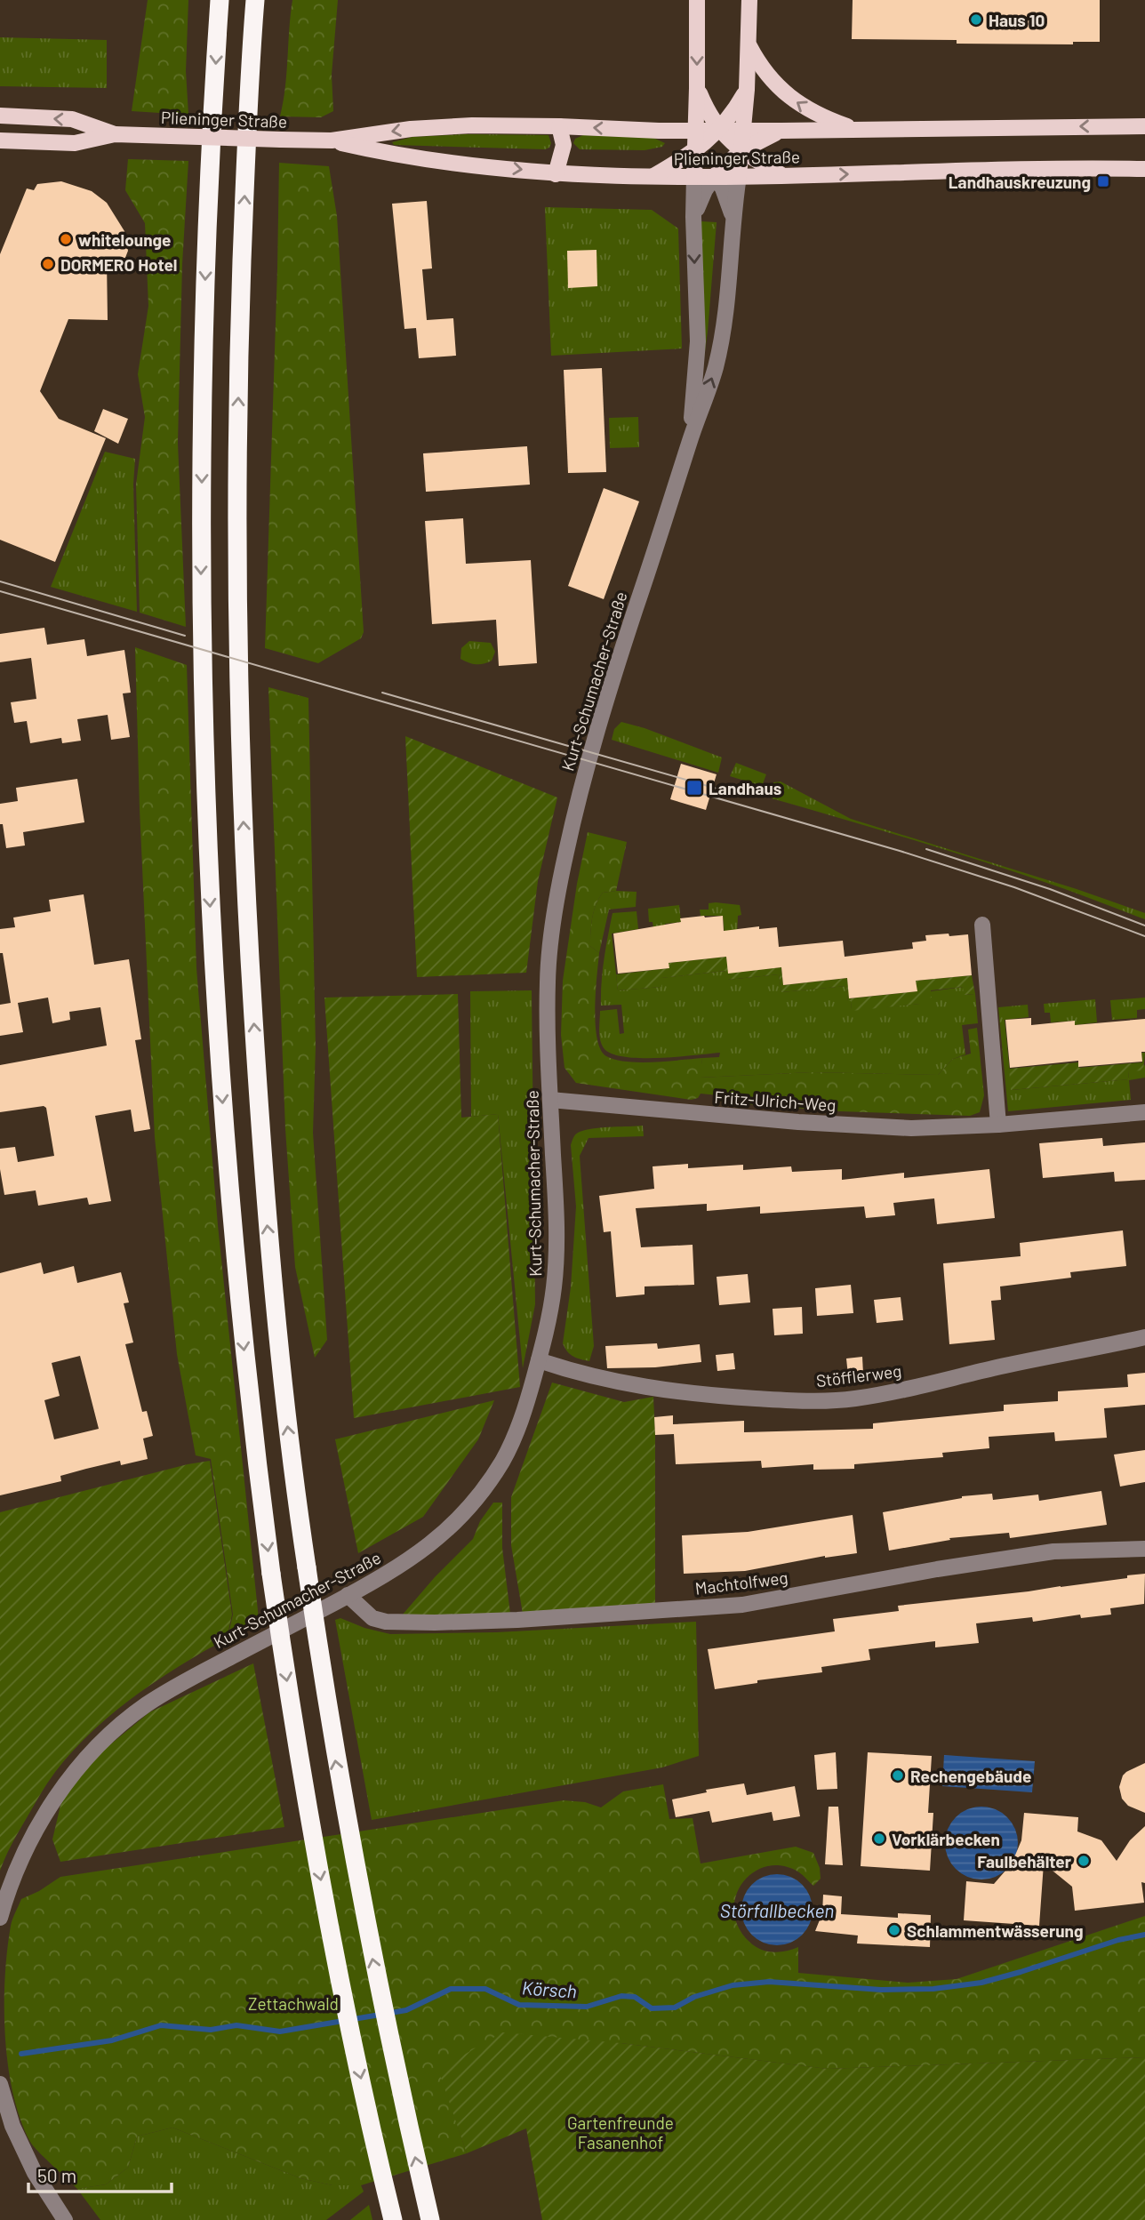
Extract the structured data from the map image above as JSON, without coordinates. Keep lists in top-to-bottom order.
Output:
{
  "streets": {
    "main road": ["Plieninger Straße", "Kurt-Schumacher-Straße"],
    "street": ["Fritz-Ulrich-Weg", "Stöfflerweg", "Machtolfweg"]
  },
  "crossings": [
    ["Plieninger Straße", "Kurt-Schumacher-Straße"],
    ["Kurt-Schumacher-Straße", "Fritz-Ulrich-Weg"],
    ["Kurt-Schumacher-Straße", "Stöfflerweg"],
    ["Kurt-Schumacher-Straße", "Machtolfweg"]
  ],
  "water": ["Störfallbecken", "Körsch"],
  "parks": ["Zettachwald", "Gartenfreunde Fasanenhof"],
  "places": {
    "other": [
      "Haus 10",
      "whitelounge",
      "DORMERO Hotel",
      "Rechengebäude",
      "Vorklärbecken",
      "Faulbehälter",
      "Schlammentwässerung"
    ],
    "transit": ["Landhauskreuzung", "Landhaus"]
  },
  "scale_bar": "50 m"
}
